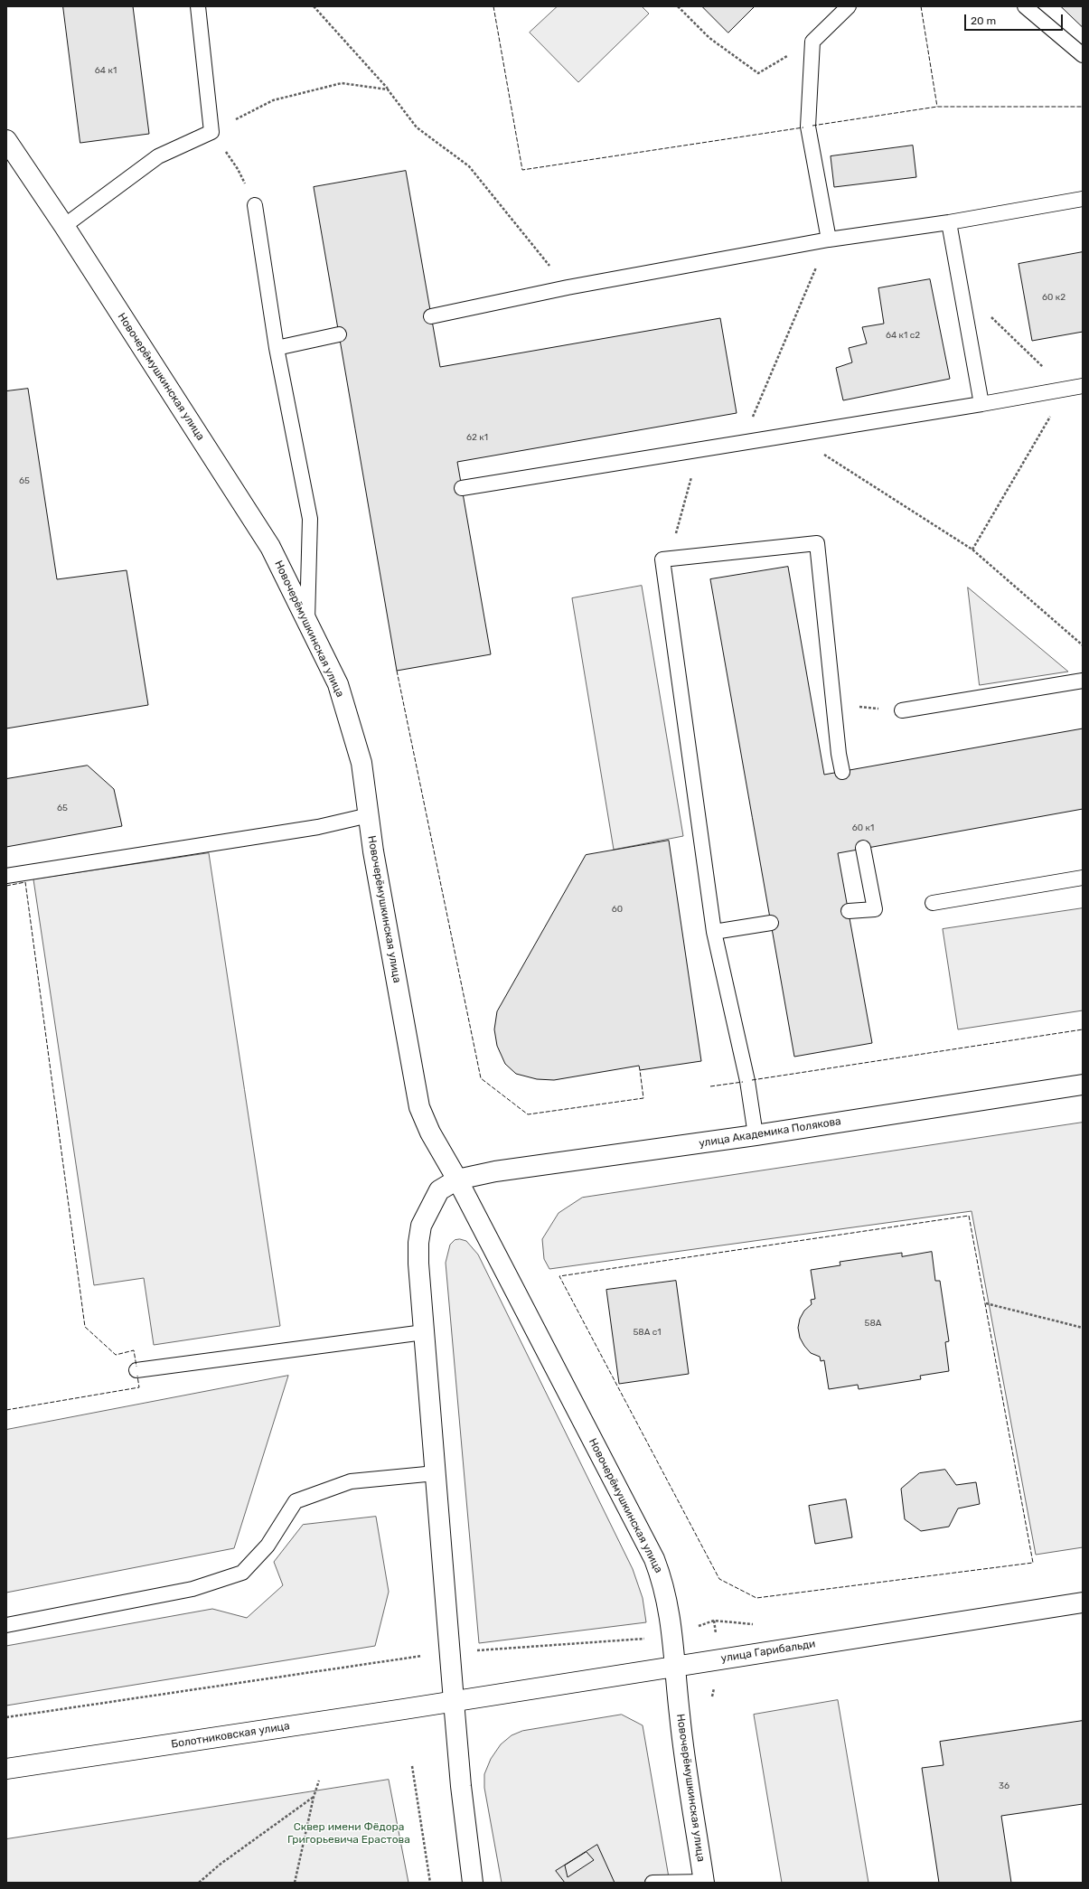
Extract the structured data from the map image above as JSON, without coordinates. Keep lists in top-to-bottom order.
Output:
{
  "streets": {
    "street": [
      "Новочерёмушкинская улица",
      "улица Академика Полякова",
      "улица Гарибальди",
      "Болотниковская улица"
    ]
  },
  "crossings": [
    ["Новочерёмушкинская улица", "улица Академика Полякова"],
    ["Новочерёмушкинская улица", "улица Гарибальди"],
    ["улица Гарибальди", "Болотниковская улица"]
  ],
  "parks": ["Сквер имени Фёдора Григорьевича Ерастова"],
  "house_numbers": [
    "64 к1",
    "60 к2",
    "64 к1 с2",
    "62 к1",
    "65",
    "65",
    "60 к1",
    "60",
    "58А",
    "58А с1",
    "36"
  ],
  "scale_bar": "20 m"
}
